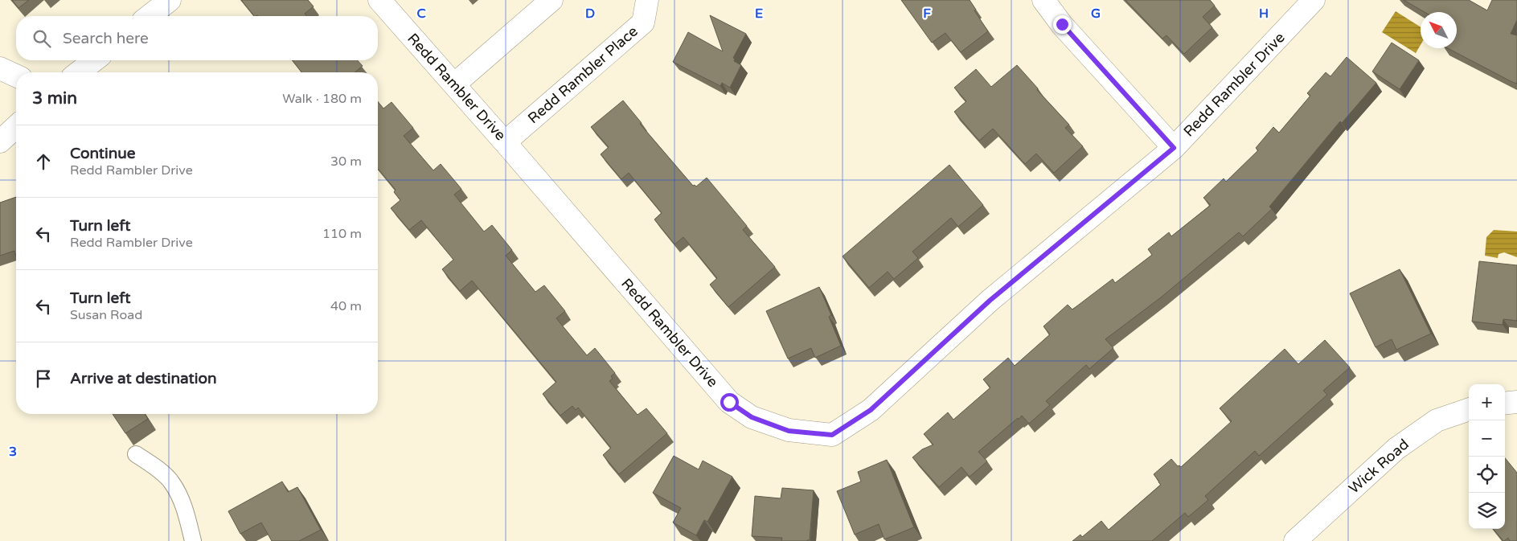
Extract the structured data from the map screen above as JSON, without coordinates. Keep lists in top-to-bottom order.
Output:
{
  "streets": {
    "street": ["Redd Rambler Place", "Redd Rambler Drive", "Wick Road"]
  },
  "crossings": [
    ["Redd Rambler Place", "Redd Rambler Drive"]
  ],
  "north": "top left",
  "page": {
    "search": "Search here",
    "heading": ["3 min", "Walk · 180 m"],
    "list": [
      ["Continue", "Redd Rambler Drive", "30 m"],
      ["Turn left", "Redd Rambler Drive", "110 m"],
      ["Turn left", "Susan Road", "40 m"],
      "Arrive at destination"
    ],
    "map_buttons": ["+", "−"]
  },
  "grid": {
    "columns": [
      "C",
      "D",
      "E",
      "F",
      "G",
      "H"
    ],
    "rows": ["3"]
  }
}
